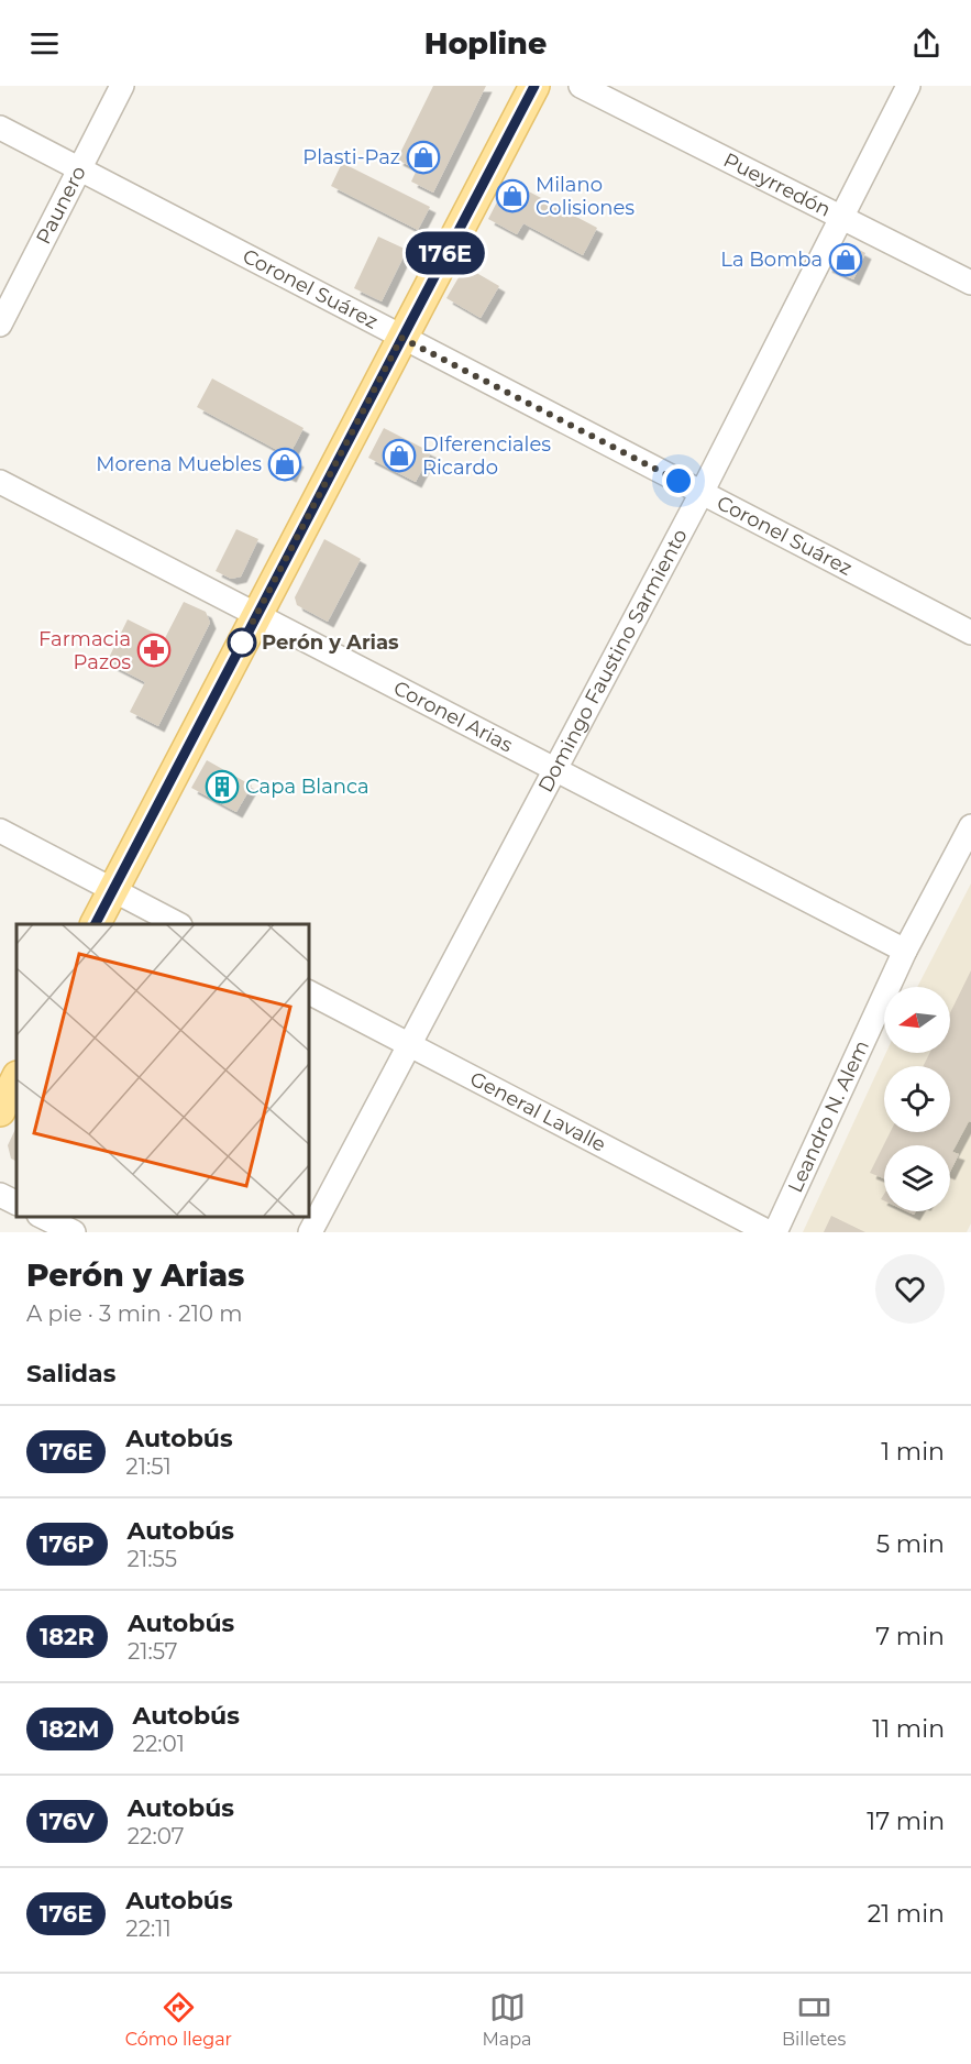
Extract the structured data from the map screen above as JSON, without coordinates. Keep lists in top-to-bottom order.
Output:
{
  "streets": {
    "street": [
      "Pueyrredón",
      "Paunero",
      "Coronel Suárez",
      "Domingo Faustino Sarmiento",
      "Coronel Arias",
      "General Lavalle",
      "Leandro N. Alem"
    ]
  },
  "crossings": [
    ["Pueyrredón", "Domingo Faustino Sarmiento"],
    ["Paunero", "Coronel Suárez"],
    ["Coronel Suárez", "Domingo Faustino Sarmiento"],
    ["Domingo Faustino Sarmiento", "Coronel Arias"],
    ["Domingo Faustino Sarmiento", "General Lavalle"],
    ["Coronel Arias", "Leandro N. Alem"]
  ],
  "places": {
    "shop": [
      "Plasti-Paz",
      "Milano Colisiones",
      "La Bomba",
      "DIferenciales Ricardo",
      "Morena Muebles"
    ],
    "other": ["Perón y Arias"],
    "pharmacy": ["Farmacia Pazos"],
    "building": ["Capa Blanca"]
  },
  "lines": ["bus line 176E"],
  "north": "left",
  "page": {
    "header": "Hopline",
    "on_map": "176E",
    "heading": [
      ["Perón y Arias", "A pie · 3 min · 210 m"],
      "Salidas"
    ],
    "list": [
      {
        "mark": "176E",
        "name": "Autobús",
        "note": "21:51",
        "value": "1 min"
      },
      {
        "mark": "176P",
        "name": "Autobús",
        "note": "21:55",
        "value": "5 min"
      },
      {
        "mark": "182R",
        "name": "Autobús",
        "note": "21:57",
        "value": "7 min"
      },
      {
        "mark": "182M",
        "name": "Autobús",
        "note": "22:01",
        "value": "11 min"
      },
      {
        "mark": "176V",
        "name": "Autobús",
        "note": "22:07",
        "value": "17 min"
      },
      {
        "mark": "176E",
        "name": "Autobús",
        "note": "22:11",
        "value": "21 min"
      }
    ],
    "tabs": ["Cómo llegar", "Mapa", "Billetes"]
  }
}
